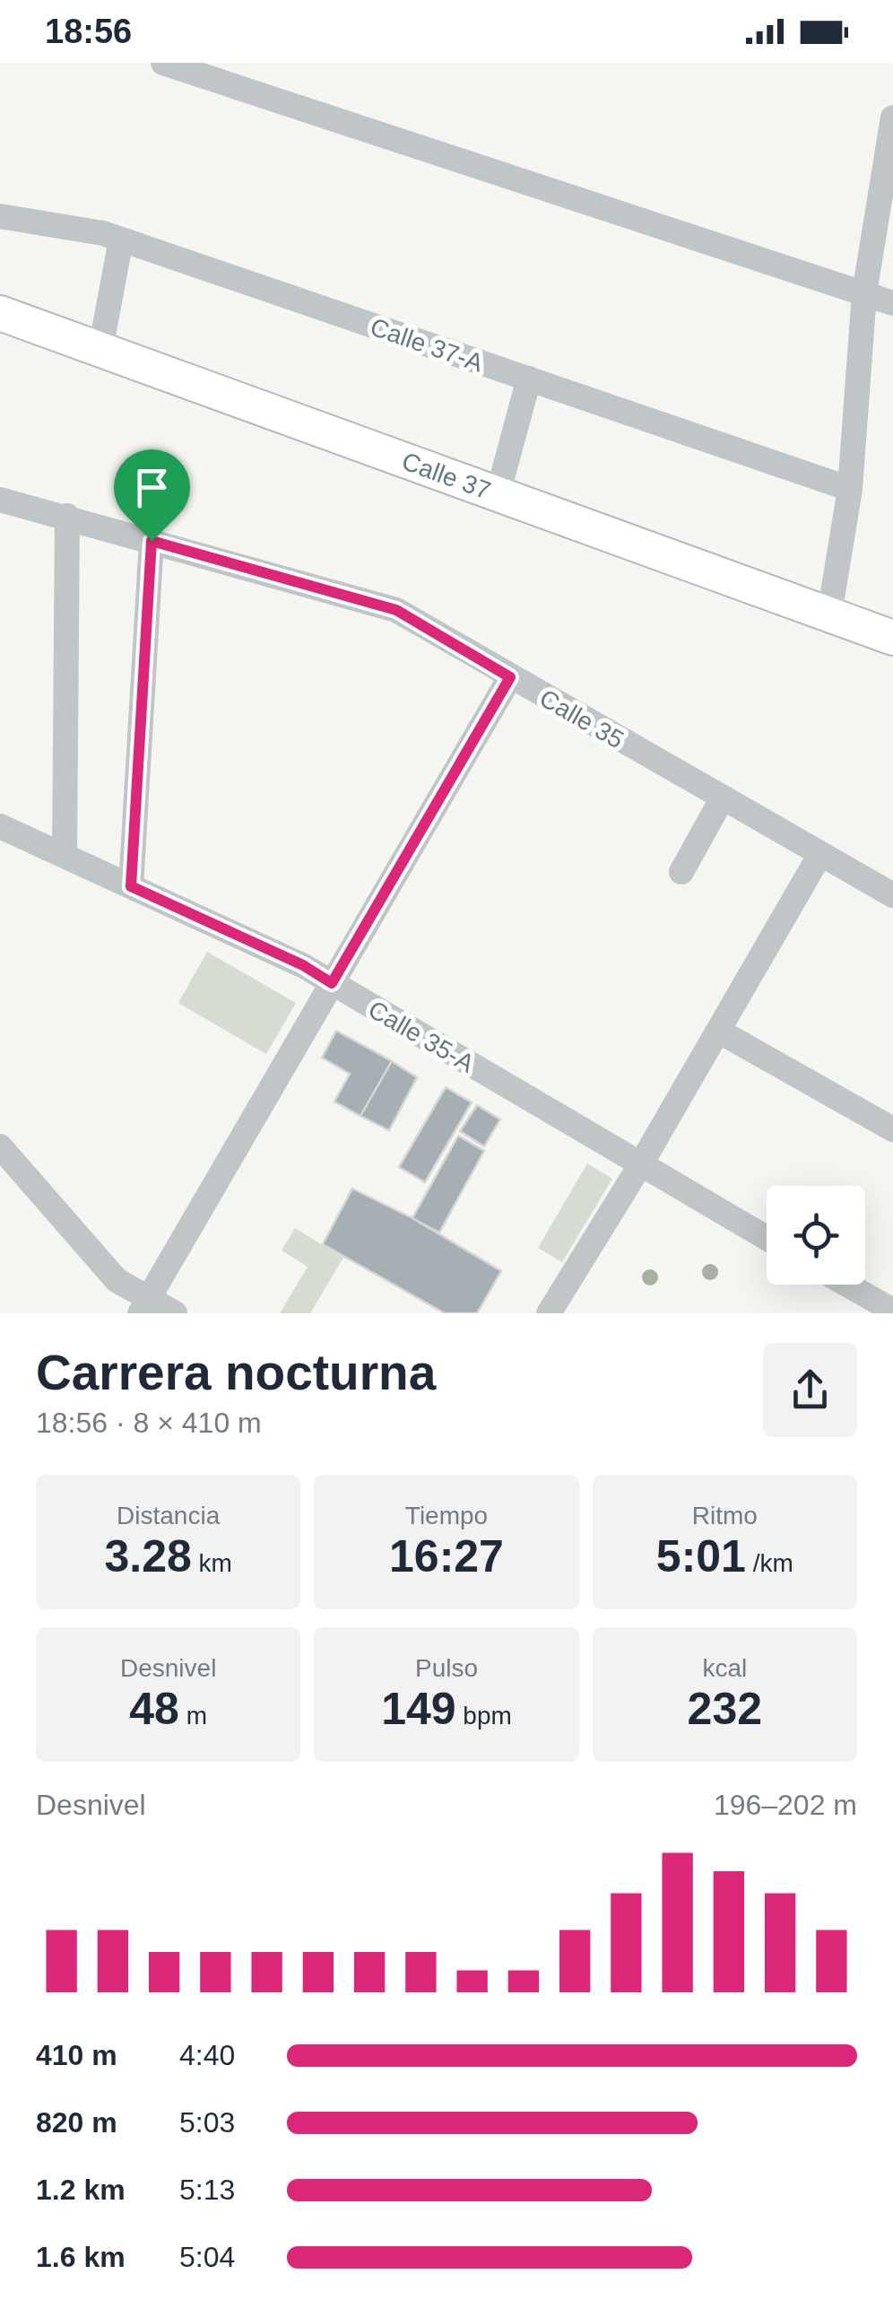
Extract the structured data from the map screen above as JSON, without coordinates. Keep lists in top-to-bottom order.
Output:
{
  "streets": {
    "street": [
      "Calle 37-A",
      "Calle 37",
      "Calle 35",
      "Calle 35-A"
    ]
  },
  "page": {
    "status": "18:56",
    "heading": ["Carrera nocturna", "18:56 · 8 × 410 m"],
    "stats": [
      ["Distancia", "3.28 km"],
      ["Tiempo", "16:27"],
      ["Ritmo", "5:01 /km"],
      ["Desnivel", "48 m"],
      ["Pulso", "149 bpm"],
      ["kcal", "232"]
    ],
    "chart": ["Desnivel", "196–202 m"],
    "list": [
      {
        "name": "410 m",
        "note": "4:40"
      },
      {
        "name": "820 m",
        "note": "5:03"
      },
      {
        "name": "1.2 km",
        "note": "5:13"
      },
      {
        "name": "1.6 km",
        "note": "5:04"
      }
    ]
  }
}
